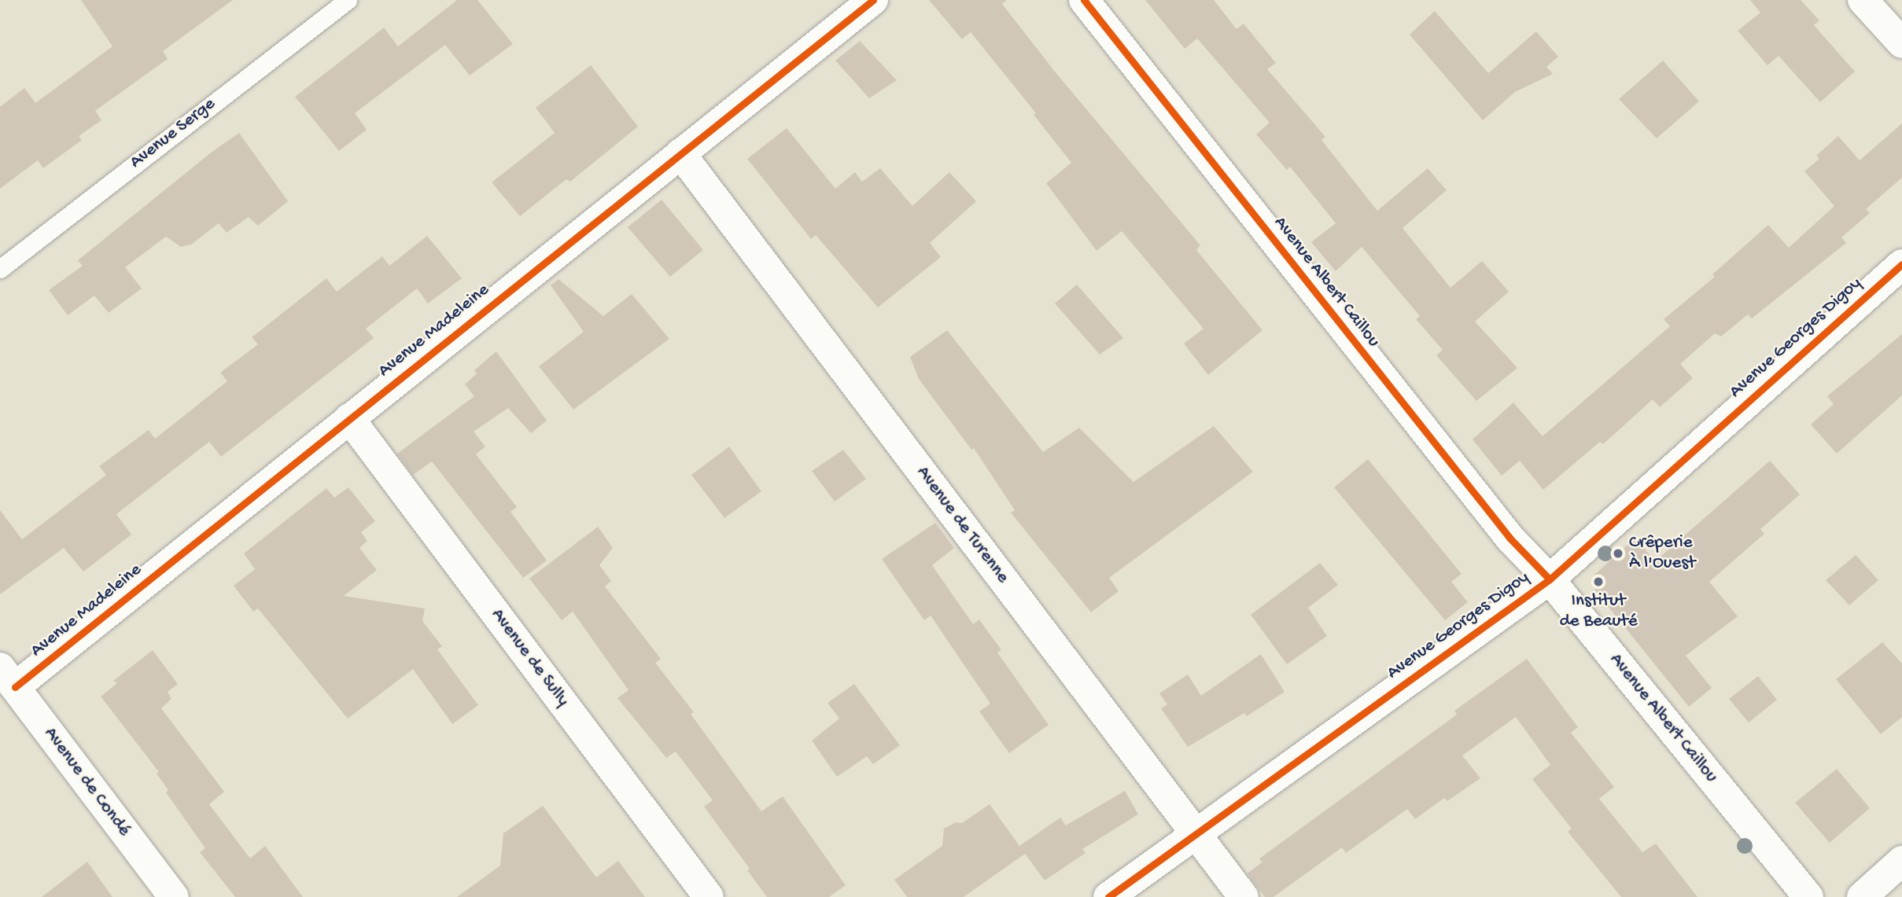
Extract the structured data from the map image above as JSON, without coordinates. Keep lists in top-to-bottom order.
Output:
{
  "streets": {
    "street": [
      "Avenue Albert Caillou",
      "Avenue Madeleine",
      "Avenue Georges Digoy",
      "Avenue de Turenne",
      "Avenue de Sully",
      "Avenue de Condé"
    ],
    "lane": ["Avenue Serge"]
  },
  "crossings": [
    ["Avenue Albert Caillou", "Avenue Georges Digoy"],
    ["Avenue Madeleine", "Avenue de Turenne"],
    ["Avenue Madeleine", "Avenue de Sully"],
    ["Avenue Madeleine", "Avenue de Condé"],
    ["Avenue Georges Digoy", "Avenue de Turenne"]
  ],
  "places": ["Crêperie À l'Ouest", "Institut de Beauté"]
}
